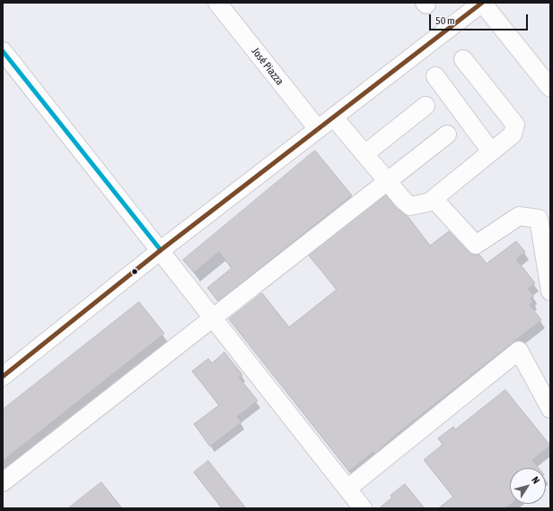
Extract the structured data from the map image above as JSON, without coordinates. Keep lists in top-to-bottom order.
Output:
{
  "streets": {
    "street": ["José Piazza"]
  },
  "scale_bar": "50 m",
  "north": "top right"
}
